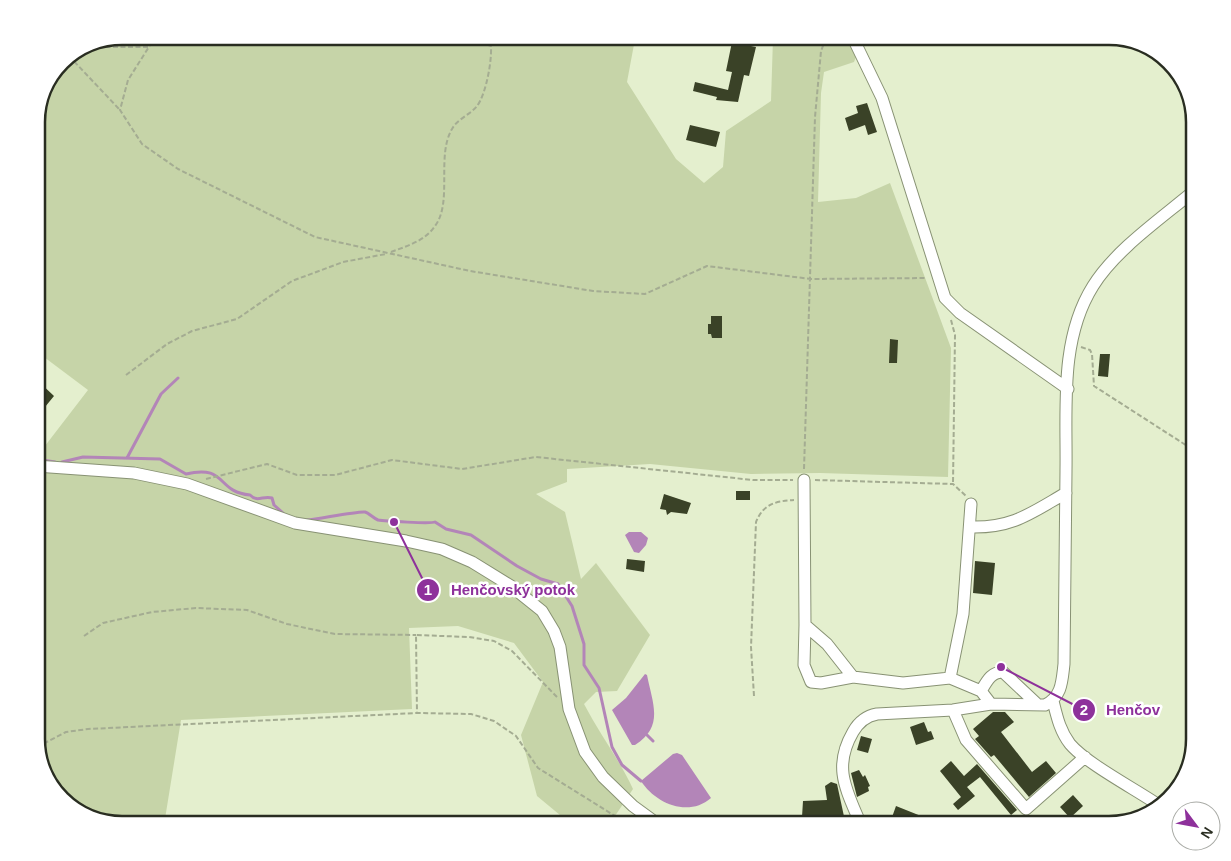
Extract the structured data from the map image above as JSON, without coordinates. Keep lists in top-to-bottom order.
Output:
{
  "places": ["Henčovský potok", "Henčov"],
  "north": "bottom right"
}
